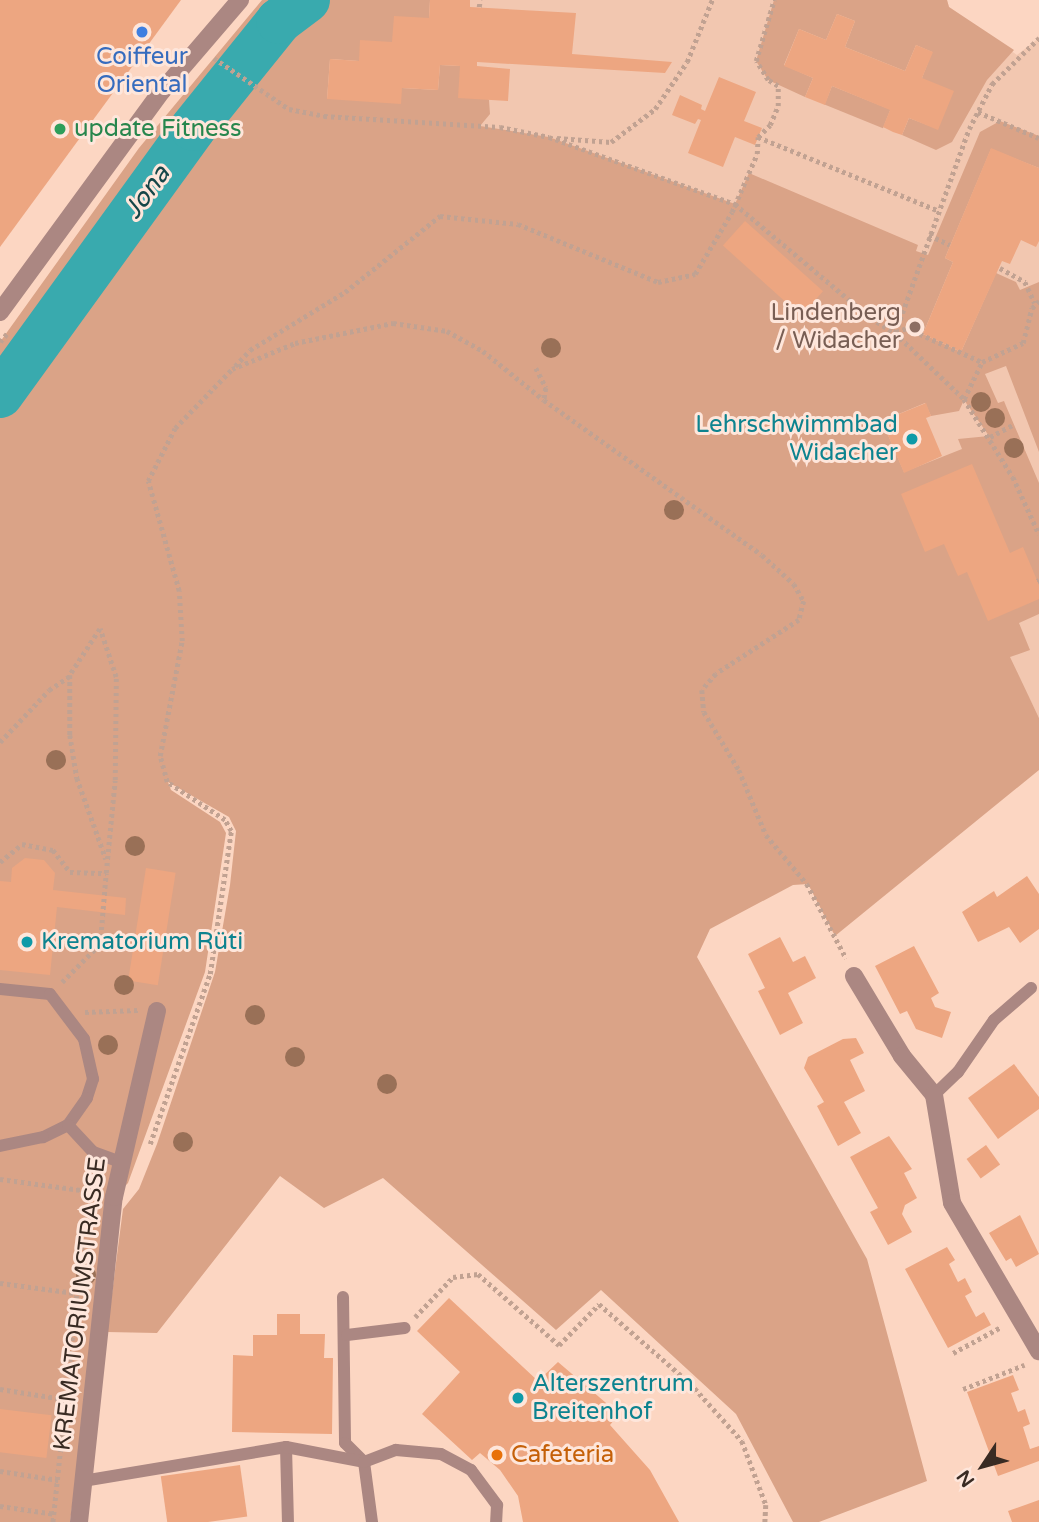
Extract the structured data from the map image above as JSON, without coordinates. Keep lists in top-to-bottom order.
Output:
{
  "streets": {
    "street": ["KREMATORIUMSTRASSE"]
  },
  "water": ["Jona"],
  "places": [
    "Coiffeur Oriental",
    "update Fitness",
    "Lindenberg / Widacher",
    "Lehrschwimmbad Widacher",
    "Krematorium Rüti",
    "Alterszentrum Breitenhof",
    "Cafeteria"
  ],
  "north": "bottom left"
}
